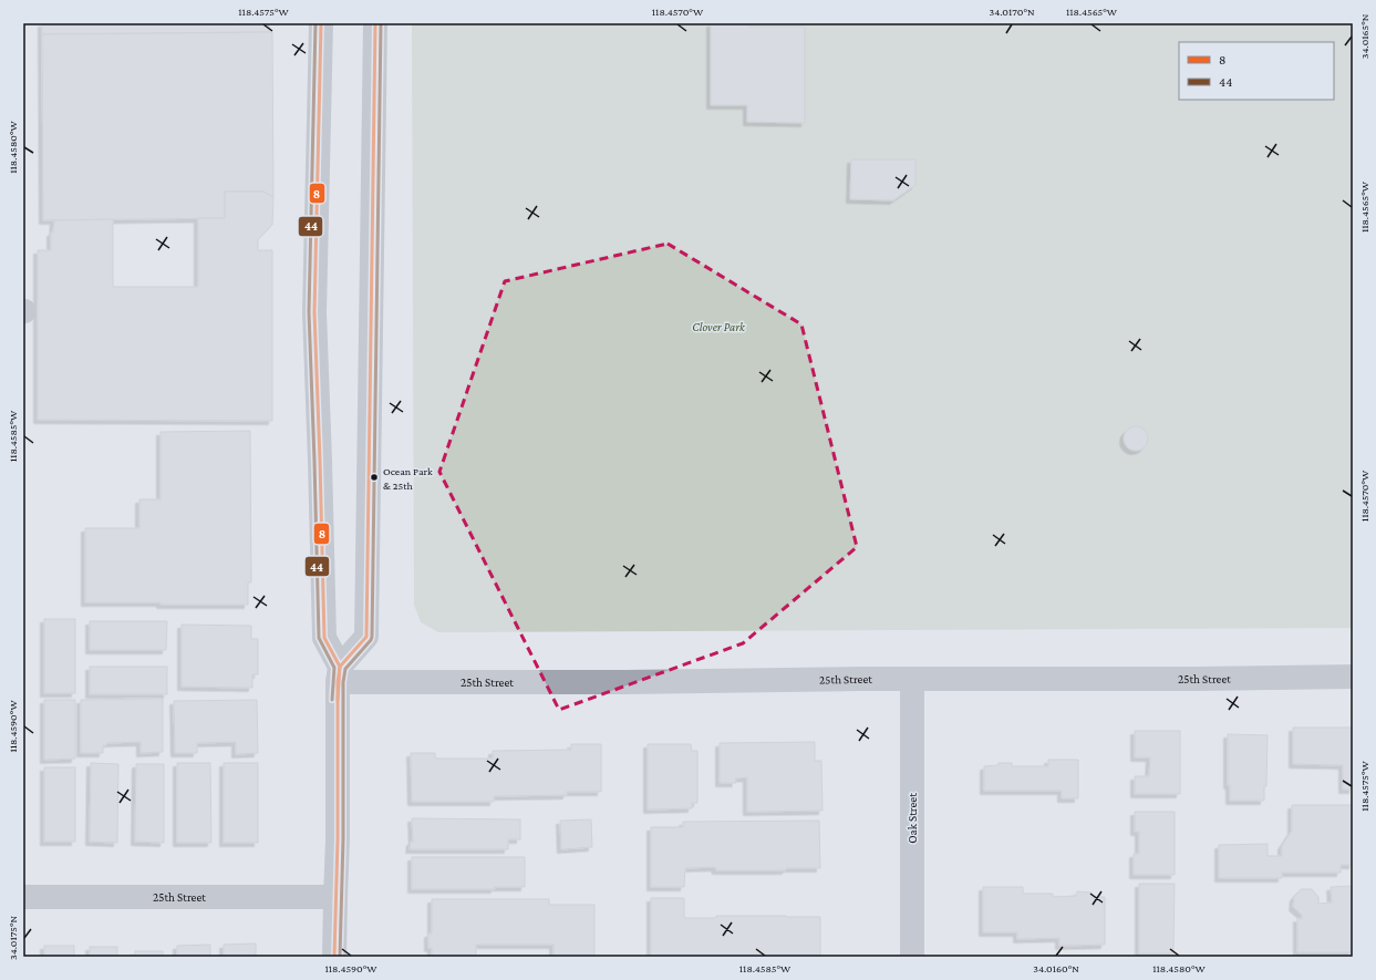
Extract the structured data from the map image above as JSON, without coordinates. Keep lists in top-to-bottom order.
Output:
{
  "streets": {
    "street": ["25th Street", "Oak Street"]
  },
  "crossings": [
    ["25th Street", "Oak Street"]
  ],
  "parks": ["Clover Park"],
  "places": ["Ocean Park & 25th"],
  "lines": ["transit line 8", "transit line 44"],
  "legend": ["8", "44"],
  "coordinates": [
    "118.4575°W",
    "118.4570°W",
    "34.0170°N",
    "118.4565°W",
    "34.0165°N",
    "118.4580°W",
    "118.4585°W",
    "118.4590°W",
    "34.0175°N",
    "34.0160°N"
  ]
}
